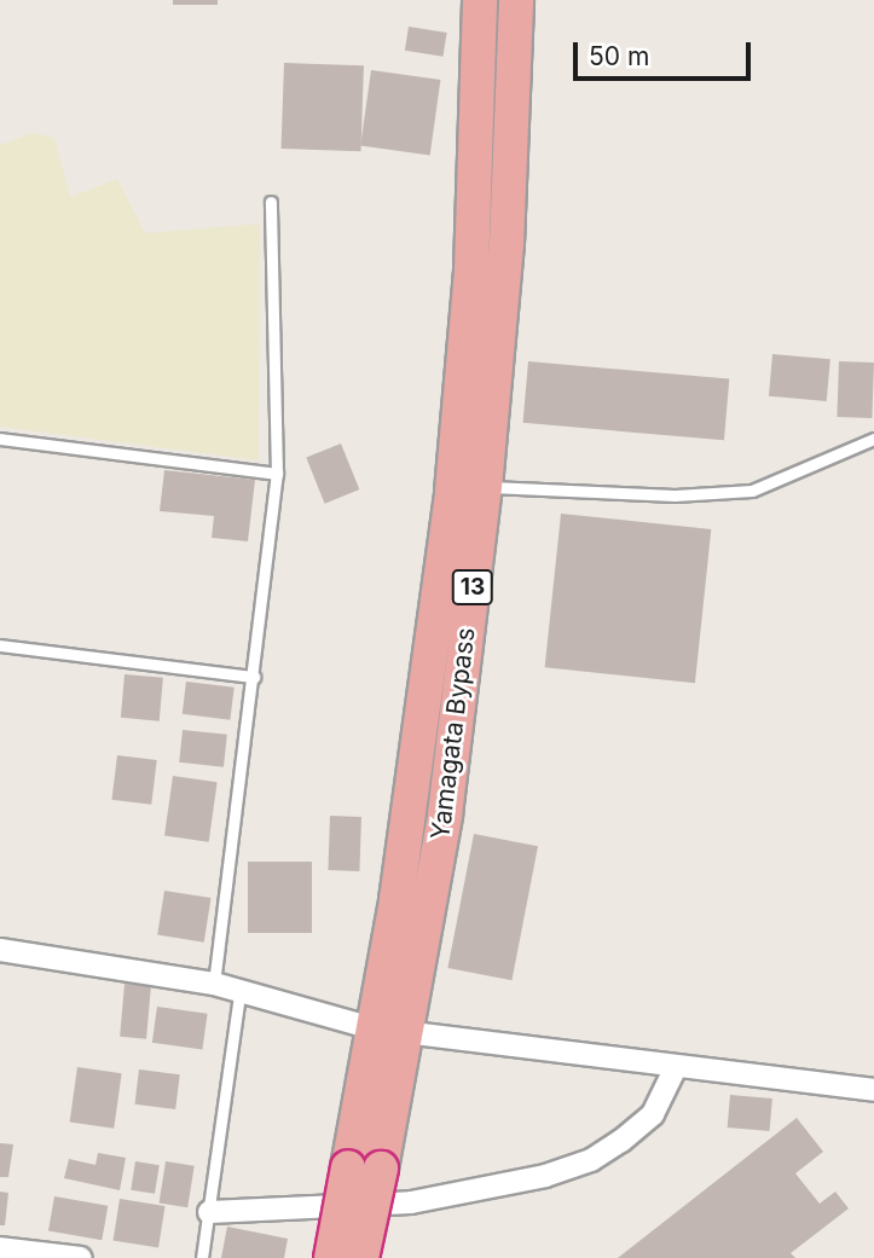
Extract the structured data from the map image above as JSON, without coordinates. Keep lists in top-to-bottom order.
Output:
{
  "streets": {
    "highway": ["13", "Yamagata Bypass"]
  },
  "scale_bar": "50 m"
}
